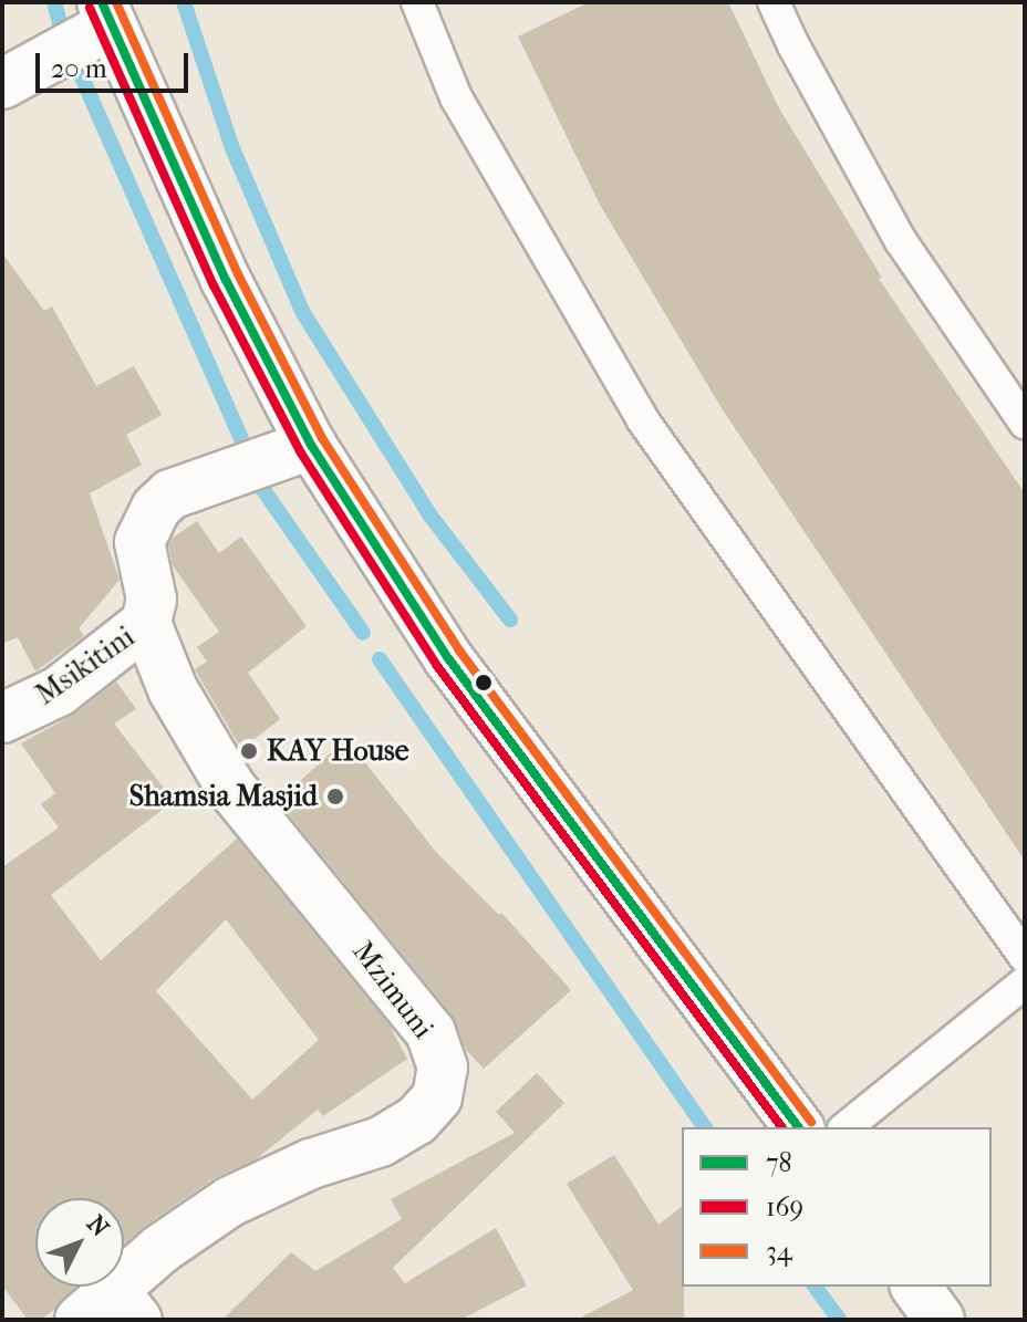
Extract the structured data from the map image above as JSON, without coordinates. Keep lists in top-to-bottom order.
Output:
{
  "streets": {
    "street": ["Msikitini", "Mzimuni"]
  },
  "crossings": [
    ["Msikitini", "Mzimuni"]
  ],
  "places": ["KAY House", "Shamsia Masjid"],
  "lines": ["transit line 78", "transit line 34", "transit line 169"],
  "legend": ["78", "169", "34"],
  "scale_bar": "20 m",
  "north": "top right"
}
